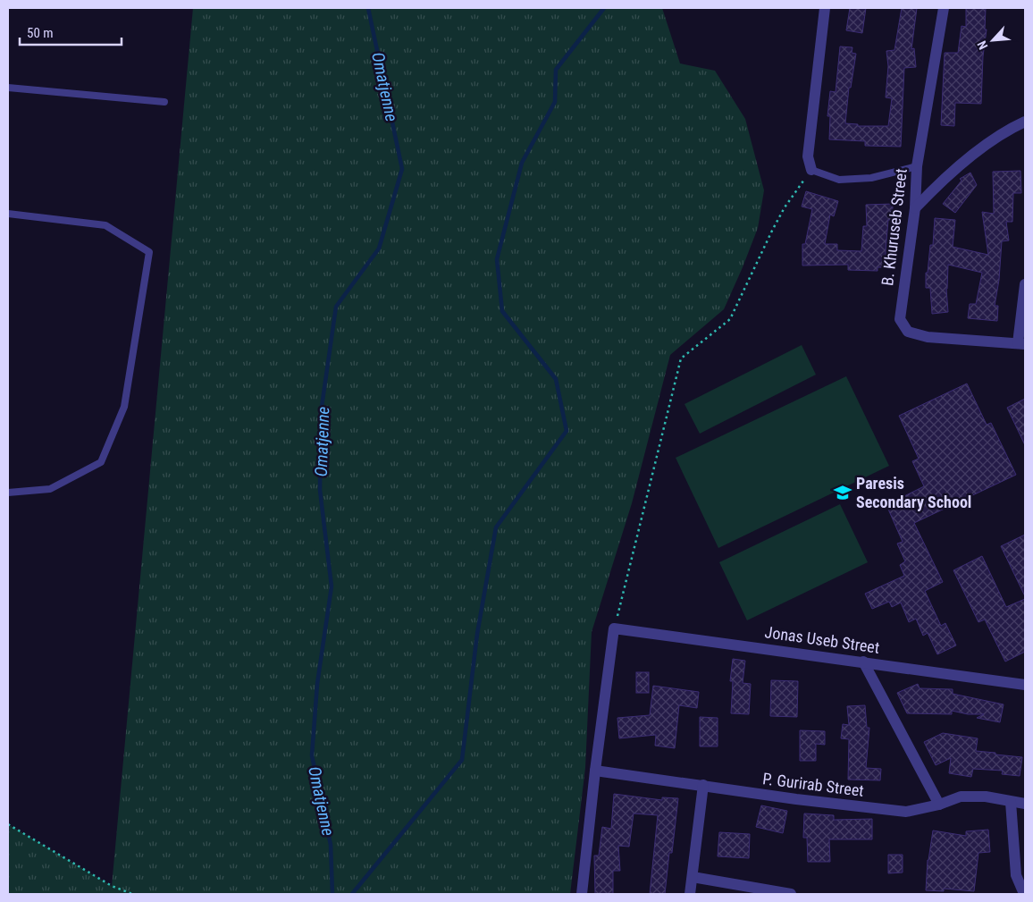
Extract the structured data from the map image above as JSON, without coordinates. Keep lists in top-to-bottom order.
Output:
{
  "streets": {
    "street": ["B. Khuruseb Street", "Jonas Useb Street", "P. Gurirab Street"]
  },
  "water": ["Omatjenne"],
  "places": {
    "school or university": ["Paresis Secondary School"]
  },
  "scale_bar": "50 m",
  "north": "bottom left"
}
